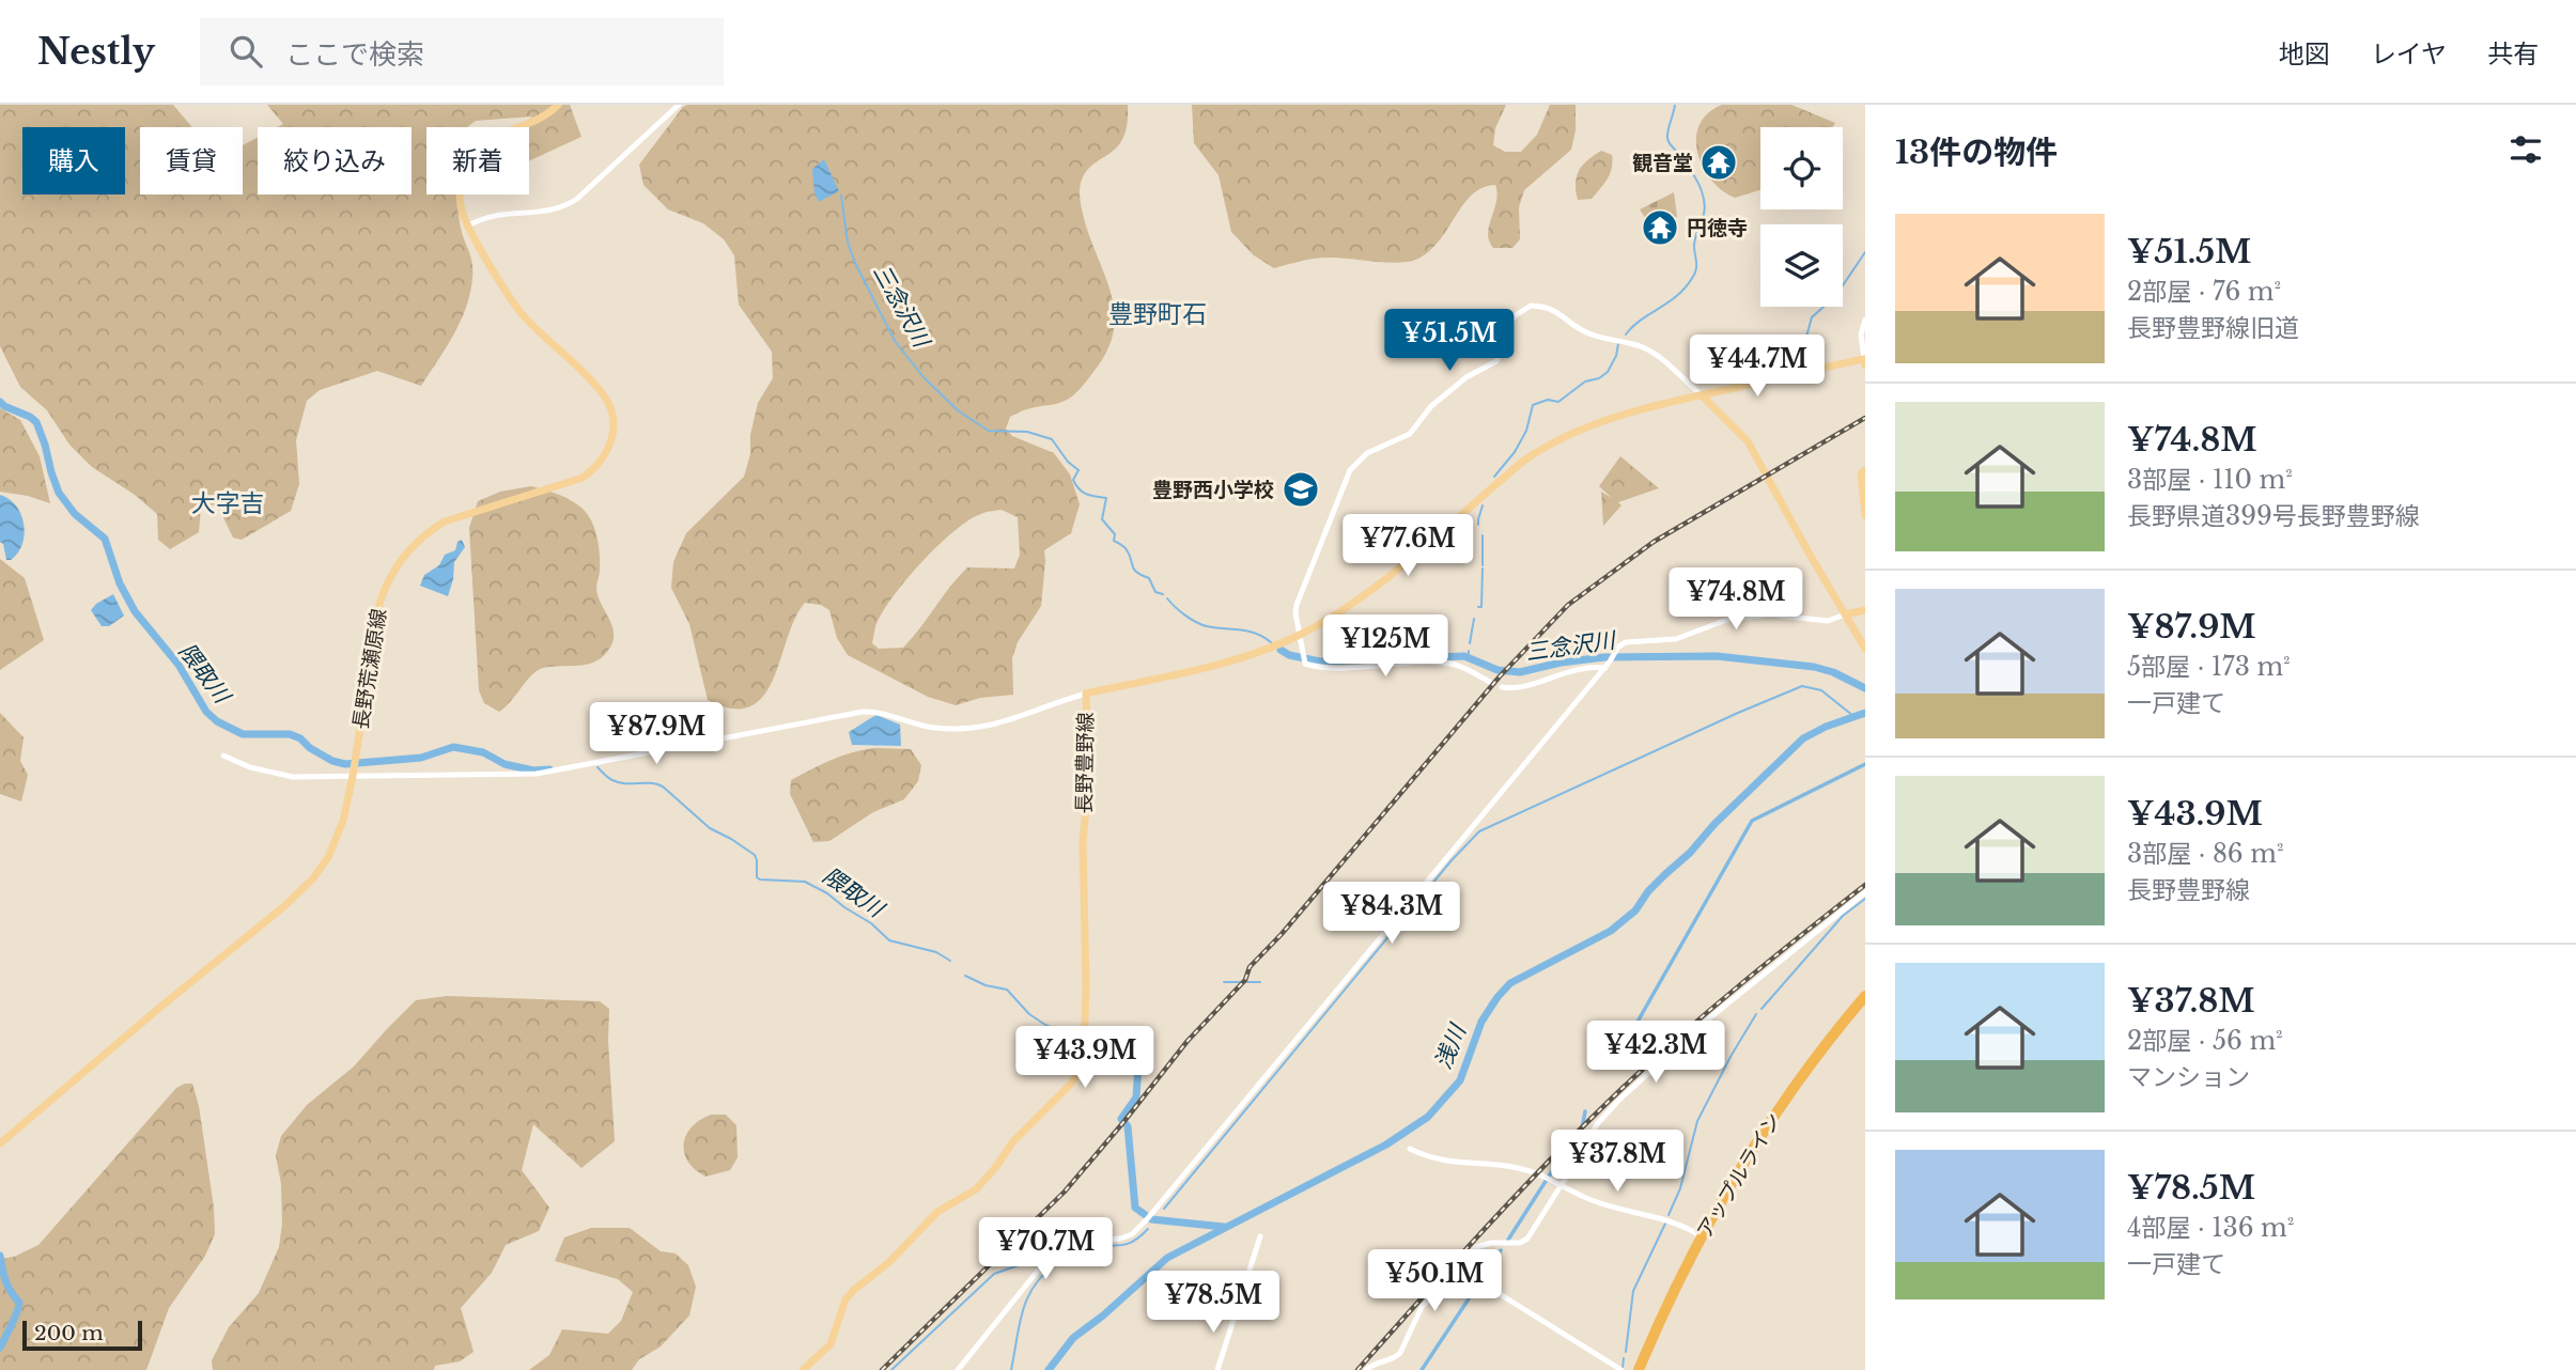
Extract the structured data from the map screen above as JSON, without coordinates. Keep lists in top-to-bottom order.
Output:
{
  "streets": {
    "highway": ["アップルライン"],
    "main road": ["長野荒瀬原線", "長野豊野線"]
  },
  "districts": ["豊野町石", "大字吉"],
  "water": ["三念沢川", "隈取川", "浅川"],
  "places": {
    "temple": ["観音堂", "円徳寺"],
    "school or university": ["豊野西小学校"]
  },
  "scale_bar": "200 m",
  "page": {
    "header": "Nestly",
    "search": "ここで検索",
    "nav": ["地図", "レイヤ", "共有"],
    "heading": "13件の物件",
    "chip": [
      "購入",
      "賃貸",
      "絞り込み",
      "新着"
    ],
    "list": [
      {
        "name": "¥51.5M",
        "note": "2部屋 · 76 m² · 長野豊野線旧道"
      },
      {
        "name": "¥74.8M",
        "note": "3部屋 · 110 m² · 長野県道399号長野豊野線"
      },
      {
        "name": "¥87.9M",
        "note": "5部屋 · 173 m² · 一戸建て"
      },
      {
        "name": "¥43.9M",
        "note": "3部屋 · 86 m² · 長野豊野線"
      },
      {
        "name": "¥37.8M",
        "note": "2部屋 · 56 m² · マンション"
      },
      {
        "name": "¥78.5M",
        "note": "4部屋 · 136 m² · 一戸建て"
      }
    ],
    "price": [
      "¥51.5M",
      "¥44.7M",
      "¥77.6M",
      "¥74.8M",
      "¥125M",
      "¥87.9M",
      "¥84.3M",
      "¥42.3M",
      "¥43.9M",
      "¥37.8M",
      "¥70.7M",
      "¥50.1M",
      "¥78.5M"
    ],
    "scale": "200 m"
  }
}
